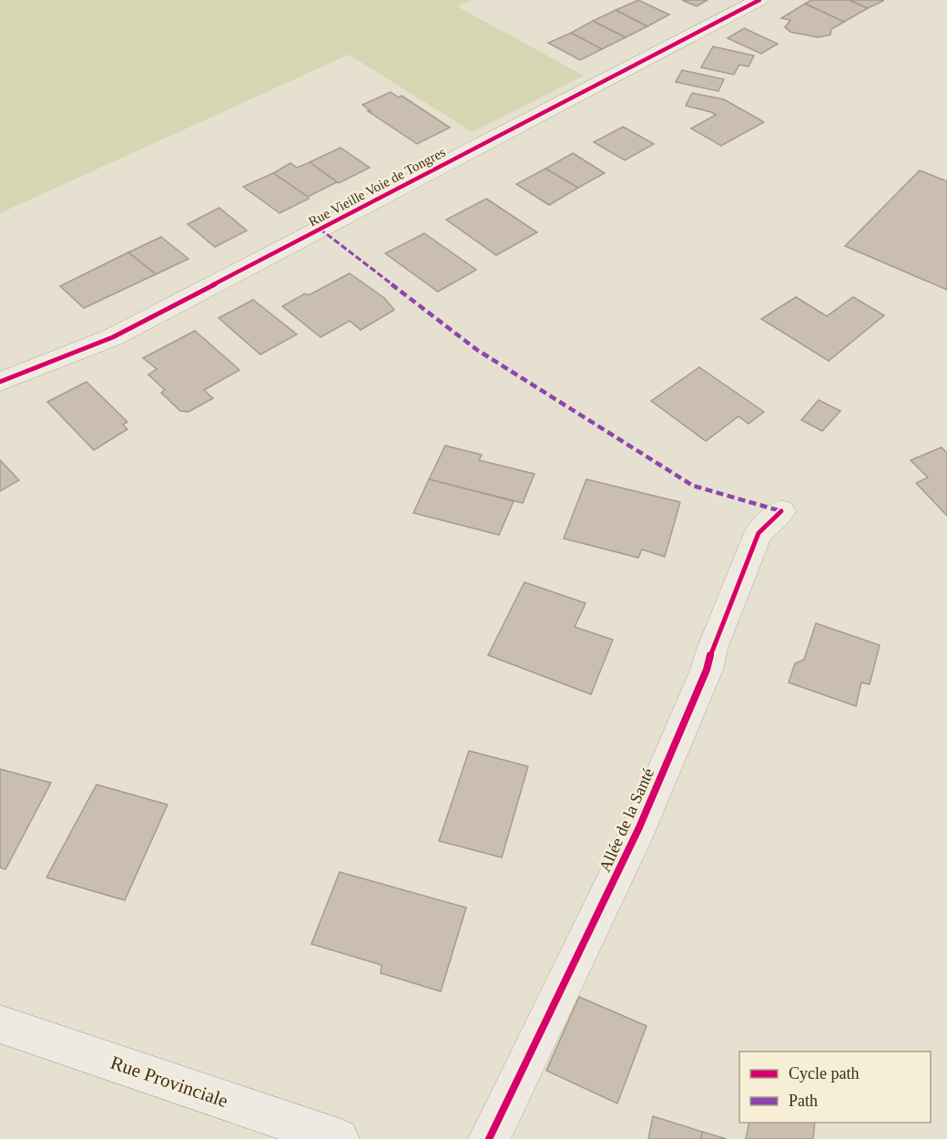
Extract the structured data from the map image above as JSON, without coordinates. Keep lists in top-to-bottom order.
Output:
{
  "streets": {
    "street": ["Rue Vieille Voie de Tongres", "Allée de la Santé", "Rue Provinciale"]
  },
  "legend": ["Cycle path", "Path"]
}
